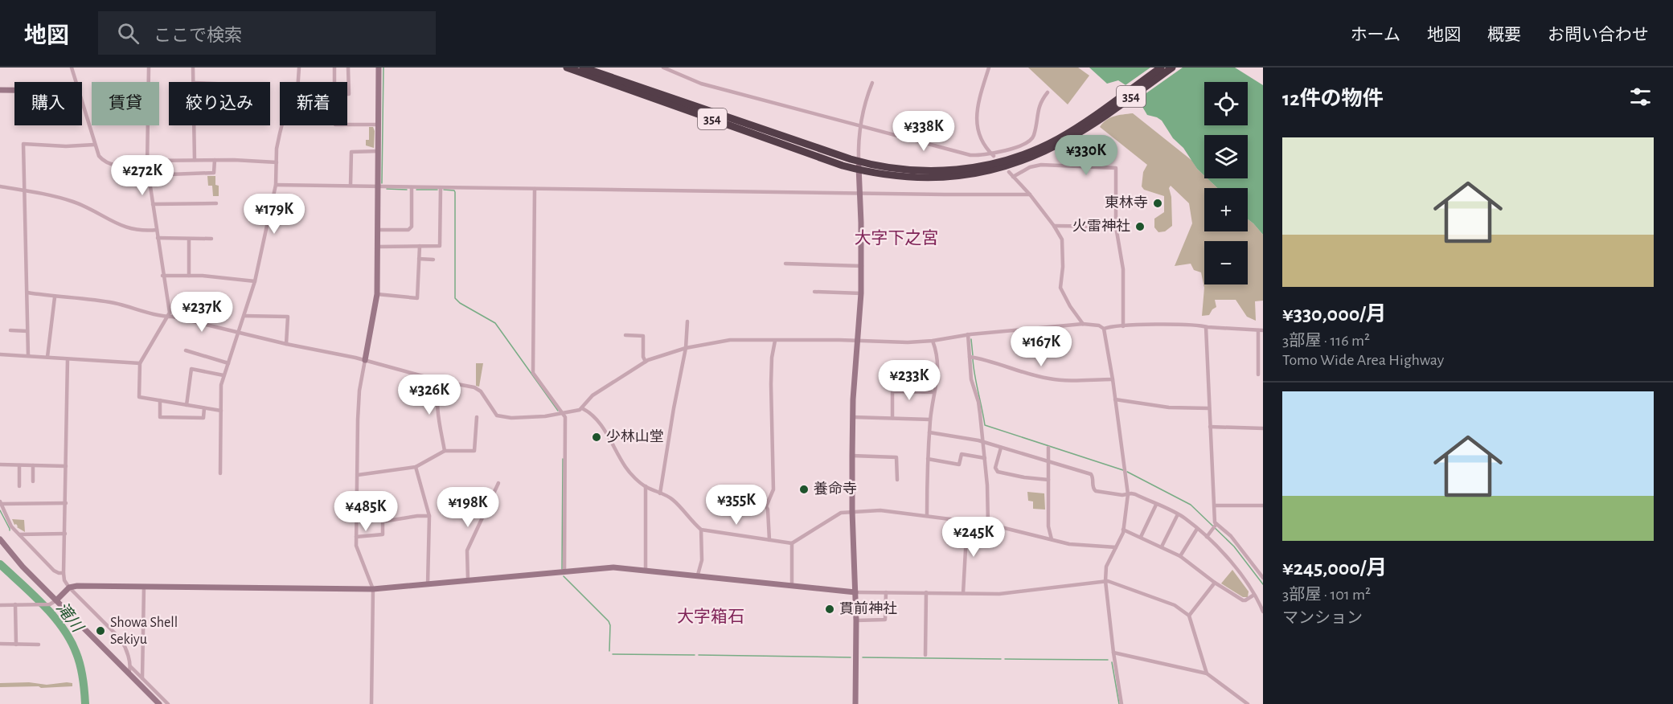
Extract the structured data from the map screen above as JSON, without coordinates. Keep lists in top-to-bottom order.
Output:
{
  "streets": {
    "highway": ["354"]
  },
  "districts": ["大字下之宮", "大字箱石"],
  "water": ["滝川"],
  "places": [
    "東林寺",
    "火雷神社",
    "少林山堂",
    "養命寺",
    "貫前神社",
    "Showa Shell Sekiyu"
  ],
  "page": {
    "header": "地図",
    "search": "ここで検索",
    "nav": [
      "ホーム",
      "地図",
      "概要",
      "お問い合わせ"
    ],
    "heading": "12件の物件",
    "map_buttons": ["+", "−"],
    "chip": [
      "購入",
      "賃貸",
      "絞り込み",
      "新着"
    ],
    "price": [
      "¥338K",
      "¥330K",
      "¥272K",
      "¥179K",
      "¥237K",
      "¥167K",
      "¥233K",
      "¥326K",
      "¥355K",
      "¥198K",
      "¥485K",
      "¥245K"
    ],
    "list": [
      {
        "name": "¥330,000/月",
        "note": "3部屋 · 116 m² · Tomo Wide Area Highway"
      },
      {
        "name": "¥245,000/月",
        "note": "3部屋 · 101 m² · マンション"
      }
    ]
  }
}
